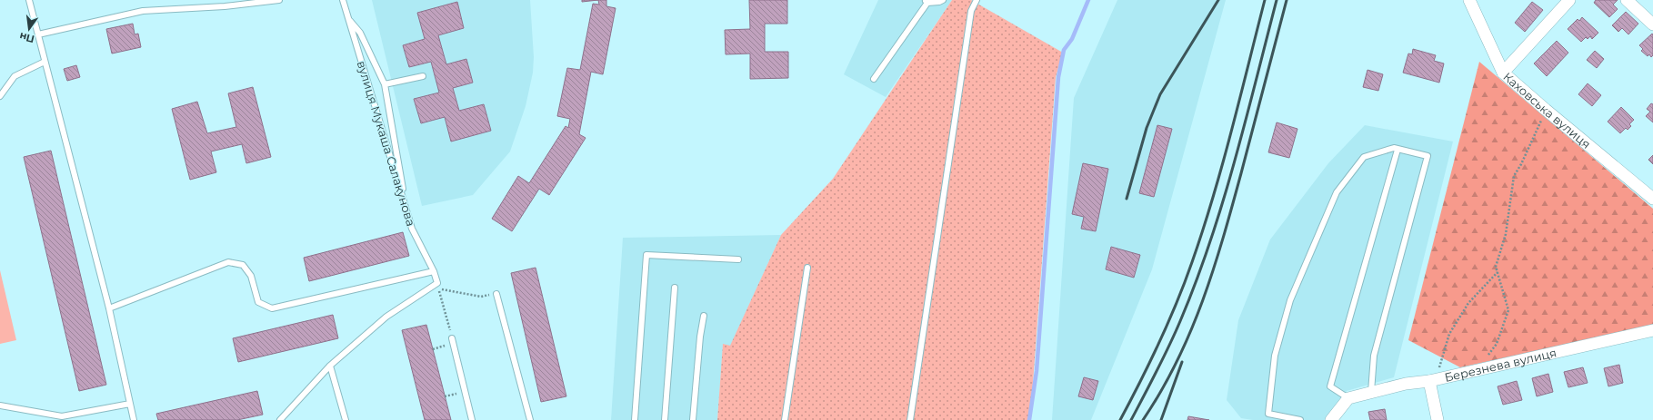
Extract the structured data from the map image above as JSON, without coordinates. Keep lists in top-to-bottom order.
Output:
{
  "streets": {
    "street": ["Каховська вулиця", "Березнева вулиця"],
    "lane": ["вулиця Мукаша Салакунова"]
  },
  "north": "bottom"
}
